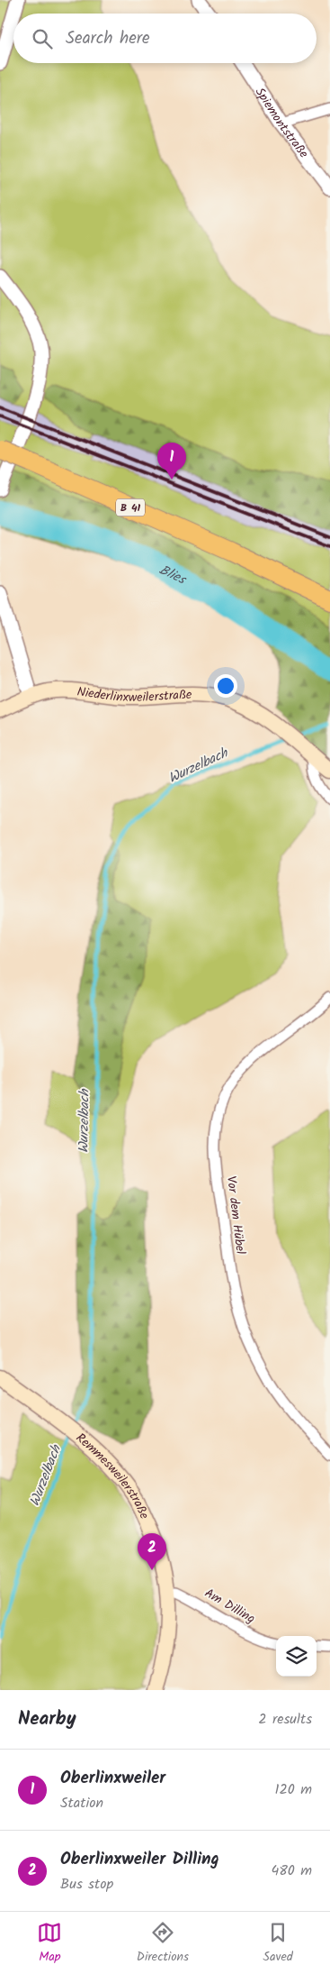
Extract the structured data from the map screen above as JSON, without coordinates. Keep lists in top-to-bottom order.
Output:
{
  "streets": {
    "highway": ["B 41"],
    "main road": ["Niederlinxweilerstraße", "Remmesweilerstraße"],
    "street": ["Spiemontstraße", "Vor dem Hübel", "Am Dilling"]
  },
  "crossings": [
    ["Remmesweilerstraße", "Am Dilling"]
  ],
  "water": ["Blies", "Wurzelbach"],
  "page": {
    "search": "Search here",
    "pins": ["1", "2"],
    "heading": ["Nearby", "2 results"],
    "list": [
      {
        "mark": "1",
        "name": "Oberlinxweiler",
        "note": "Station",
        "value": "120 m"
      },
      {
        "mark": "2",
        "name": "Oberlinxweiler Dilling",
        "note": "Bus stop",
        "value": "480 m"
      }
    ],
    "nav": ["Map", "Directions", "Saved"]
  }
}
